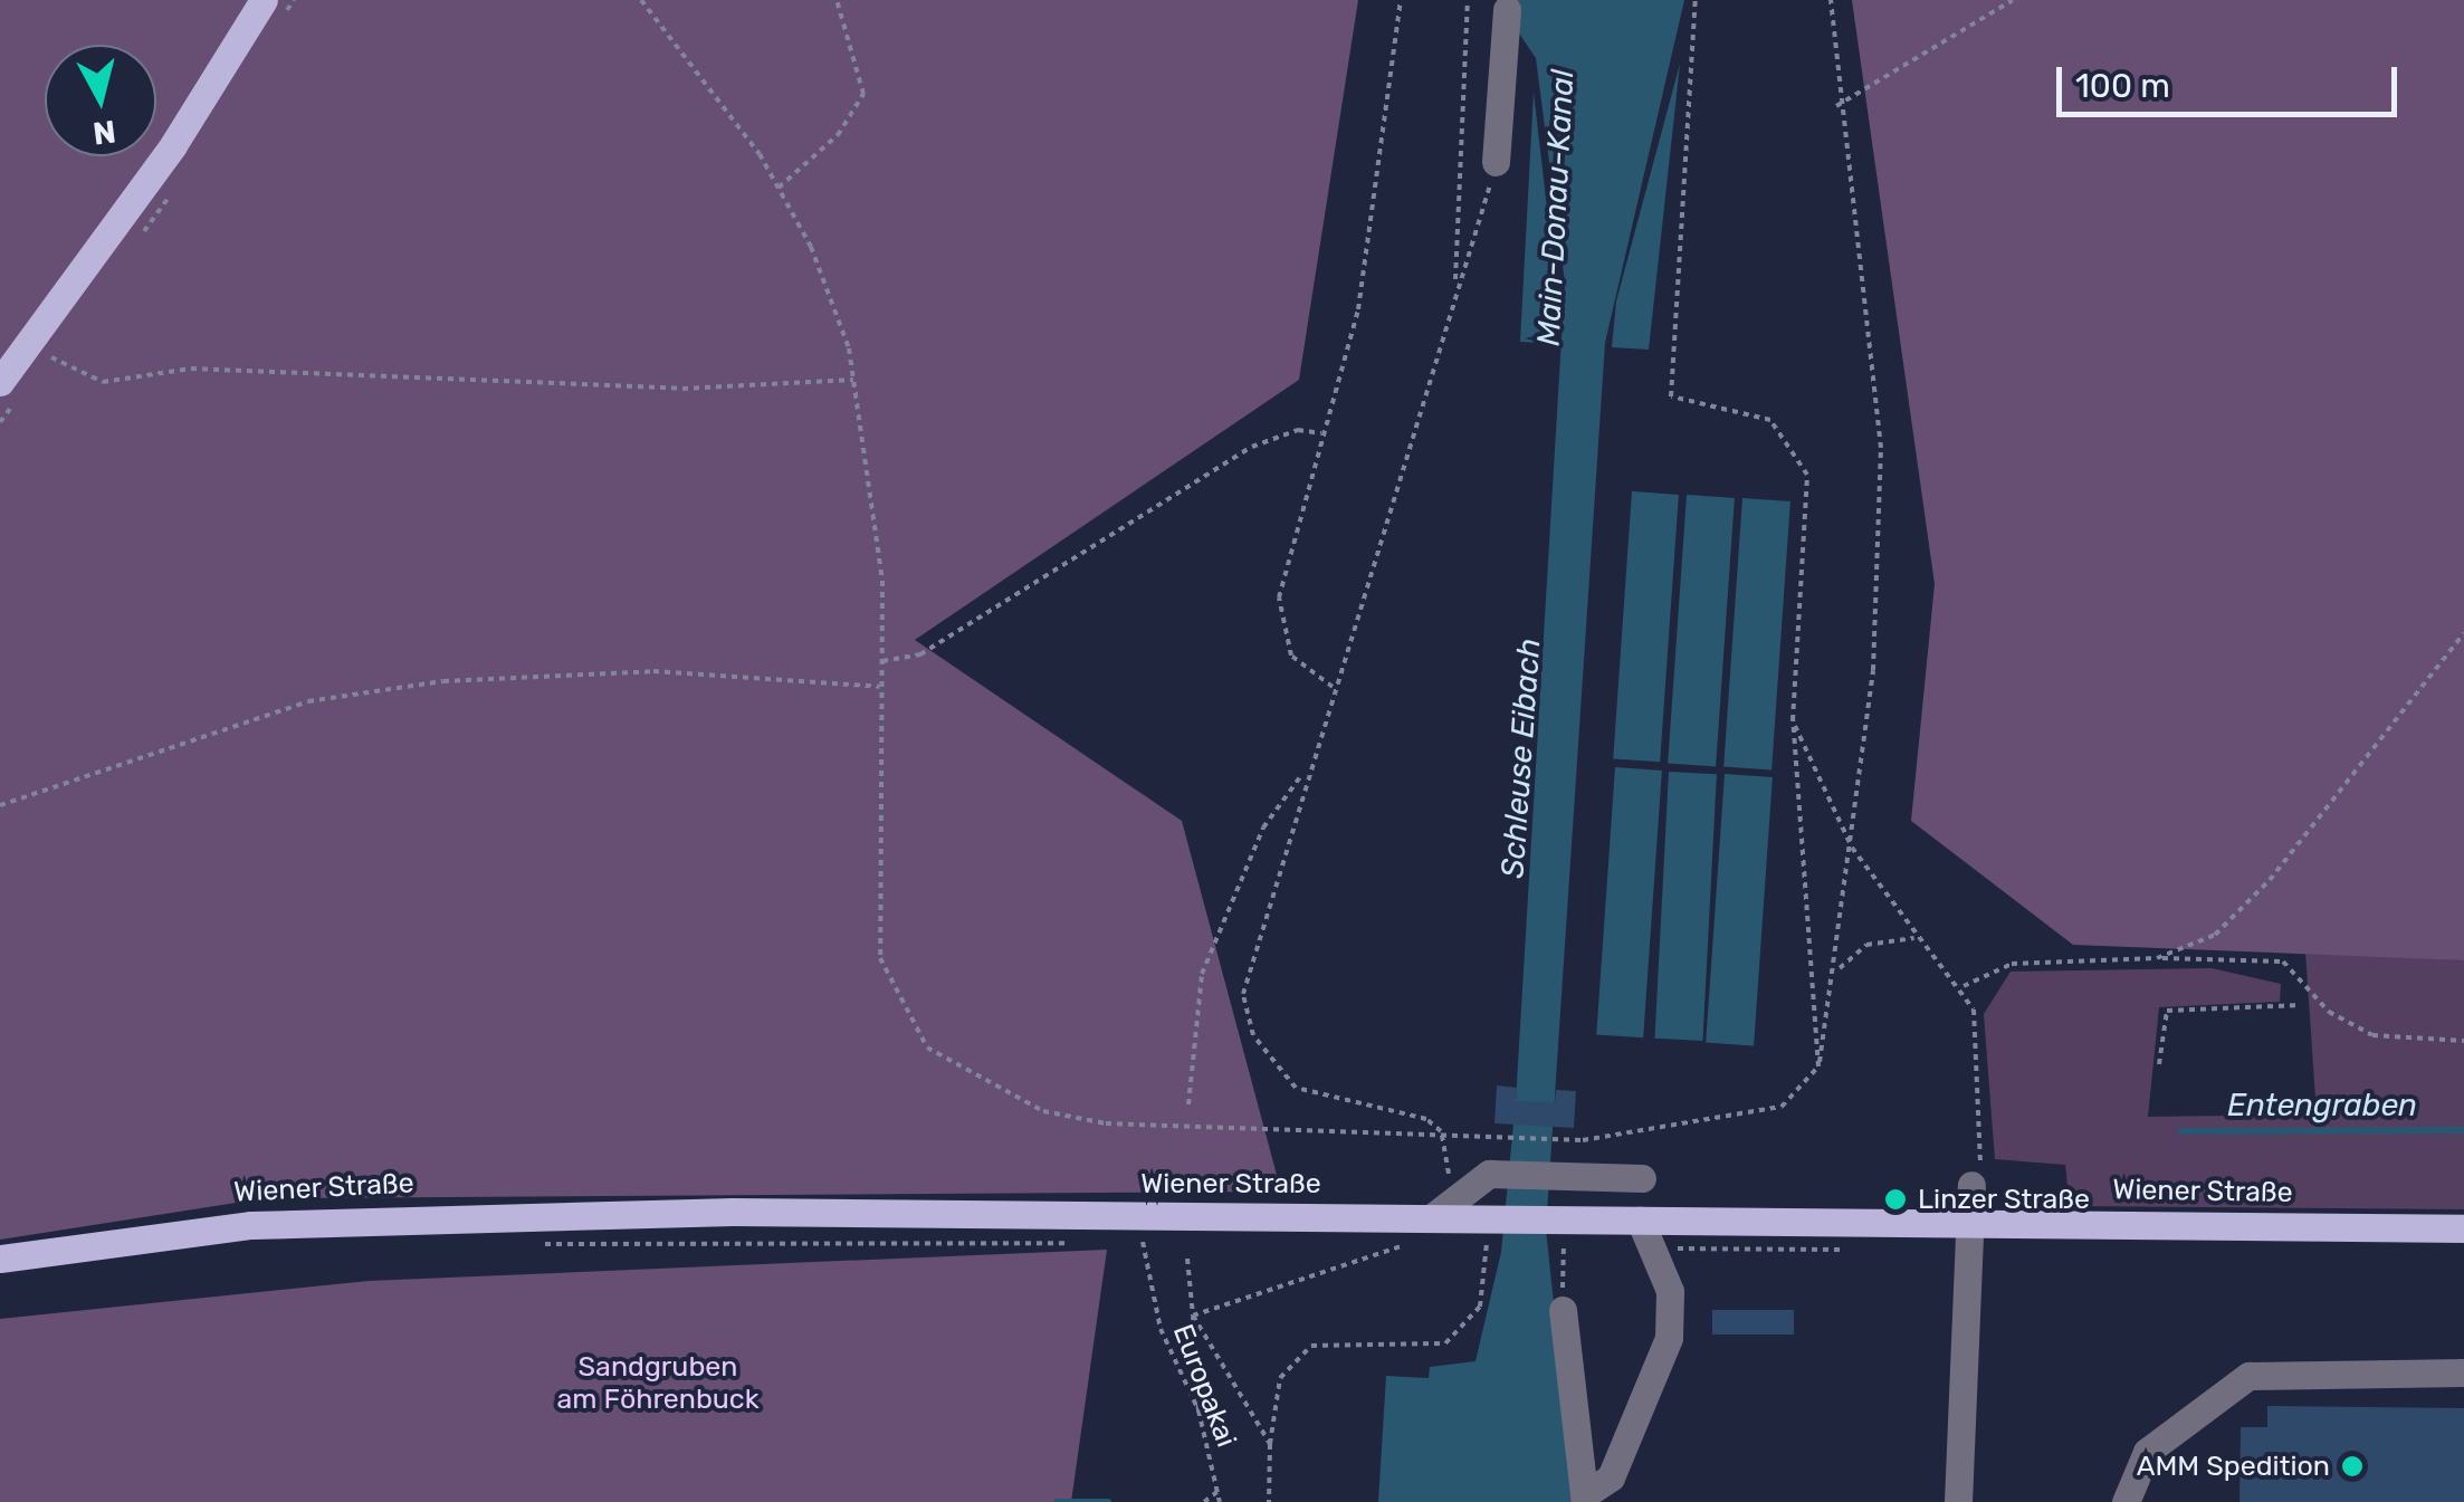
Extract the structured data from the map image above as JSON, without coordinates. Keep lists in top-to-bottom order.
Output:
{
  "streets": {
    "main road": ["Wiener Straße"],
    "path": ["Europakai"]
  },
  "crossings": [
    ["Wiener Straße", "Europakai"]
  ],
  "water": ["Main-Donau-Kanal", "Schleuse Eibach", "Entengraben"],
  "parks": ["Sandgruben am Föhrenbuck"],
  "places": ["Linzer Straße", "AMM Spedition"],
  "scale_bar": "100 m",
  "north": "bottom"
}
